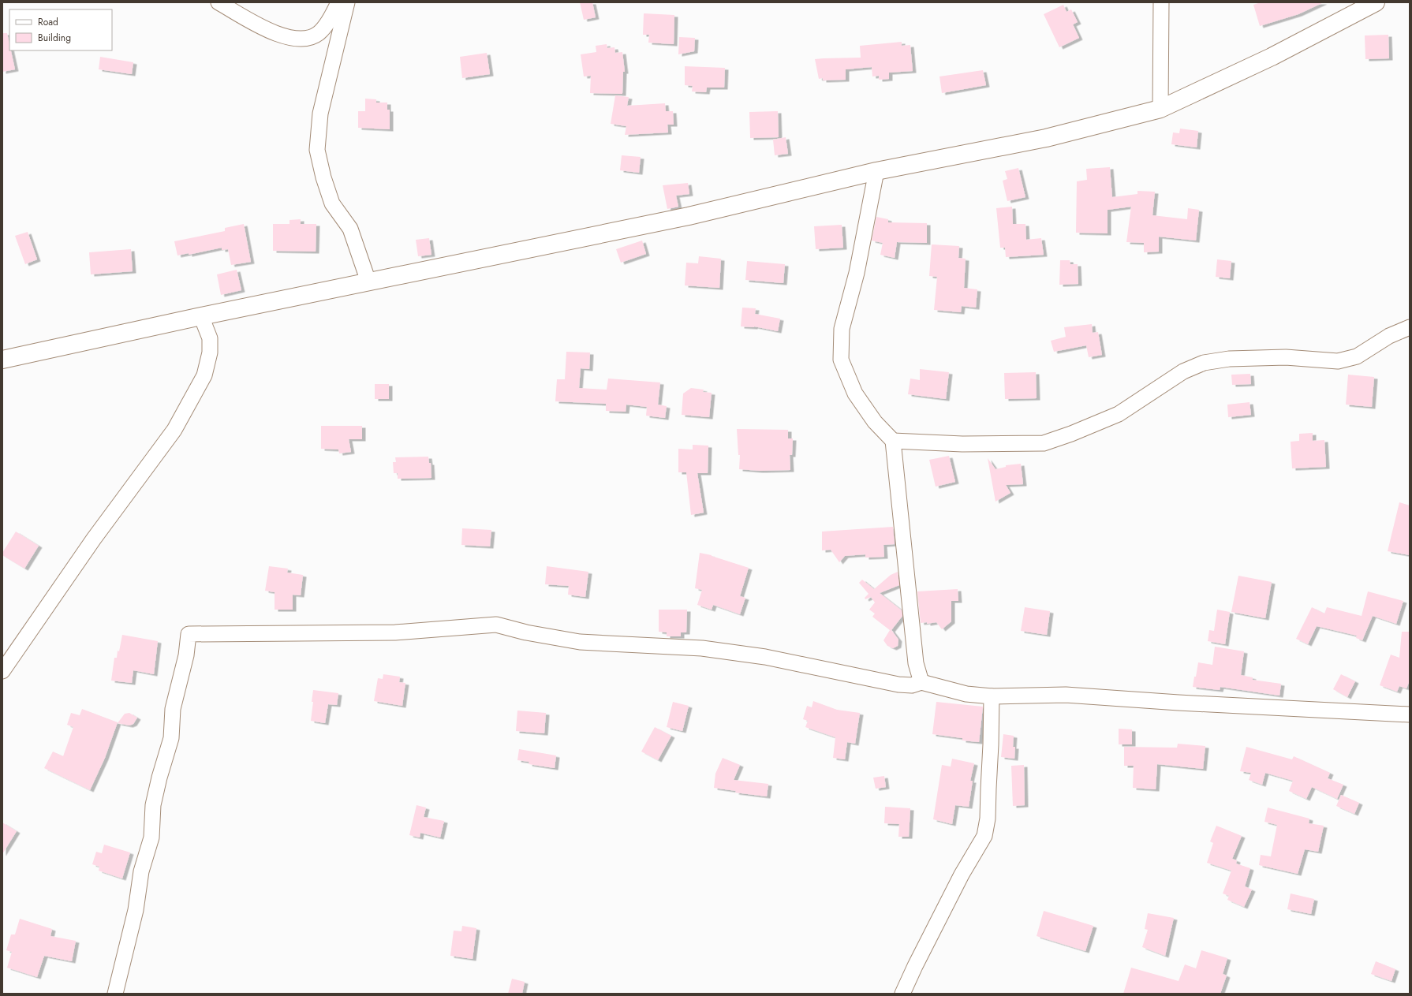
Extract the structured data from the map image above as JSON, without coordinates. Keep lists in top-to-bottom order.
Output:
{
  "legend": ["Road", "Building"]
}
